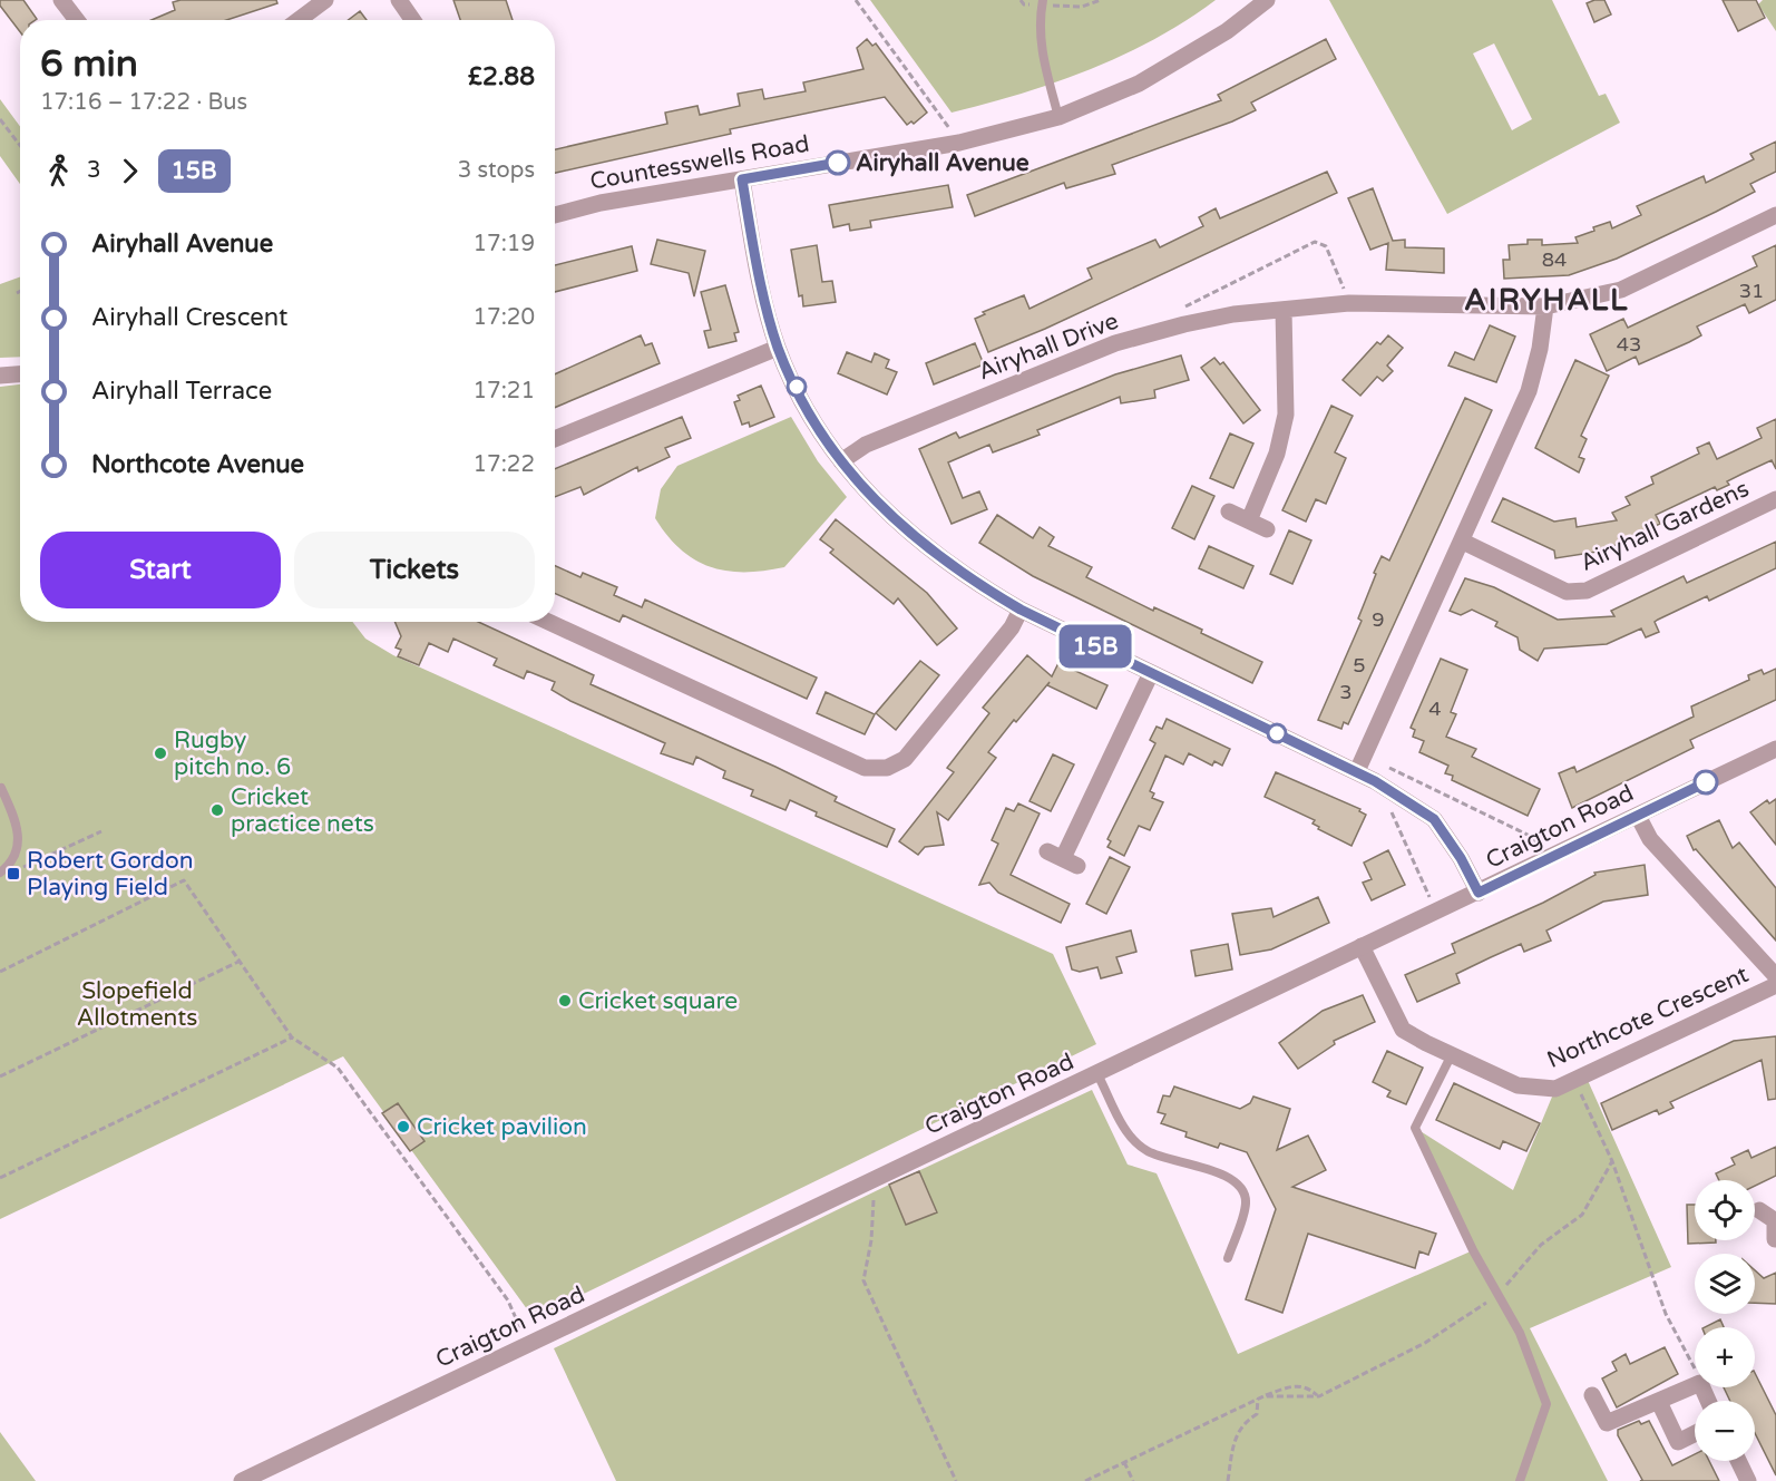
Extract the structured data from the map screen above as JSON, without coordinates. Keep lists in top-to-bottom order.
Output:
{
  "streets": {
    "street": [
      "Countesswells Road",
      "Airyhall Drive",
      "Airyhall Gardens",
      "Craigton Road",
      "Northcote Crescent"
    ]
  },
  "crossings": [
    ["Craigton Road", "Northcote Crescent"]
  ],
  "districts": ["AIRYHALL"],
  "parks": ["Slopefield Allotments"],
  "places": {
    "other": [
      "Airyhall Avenue",
      "Rugby pitch no. 6",
      "Cricket practice nets",
      "Cricket square",
      "Cricket pavilion"
    ],
    "transit": ["Robert Gordon Playing Field"]
  },
  "lines": ["bus line 15B"],
  "house_numbers": [
    "84",
    "31",
    "43",
    "9",
    "5",
    "3",
    "4"
  ],
  "page": {
    "on_map": "15B",
    "heading": ["6 min", "17:16 – 17:22 · Bus", "£2.88"],
    "legs": ["3", "15B", "3 stops"],
    "list": [
      {
        "name": "Airyhall Avenue",
        "value": "17:19"
      },
      {
        "name": "Airyhall Crescent",
        "value": "17:20"
      },
      {
        "name": "Airyhall Terrace",
        "value": "17:21"
      },
      {
        "name": "Northcote Avenue",
        "value": "17:22"
      }
    ],
    "buttons": ["Start", "Tickets"],
    "map_buttons": ["+", "−"]
  }
}
